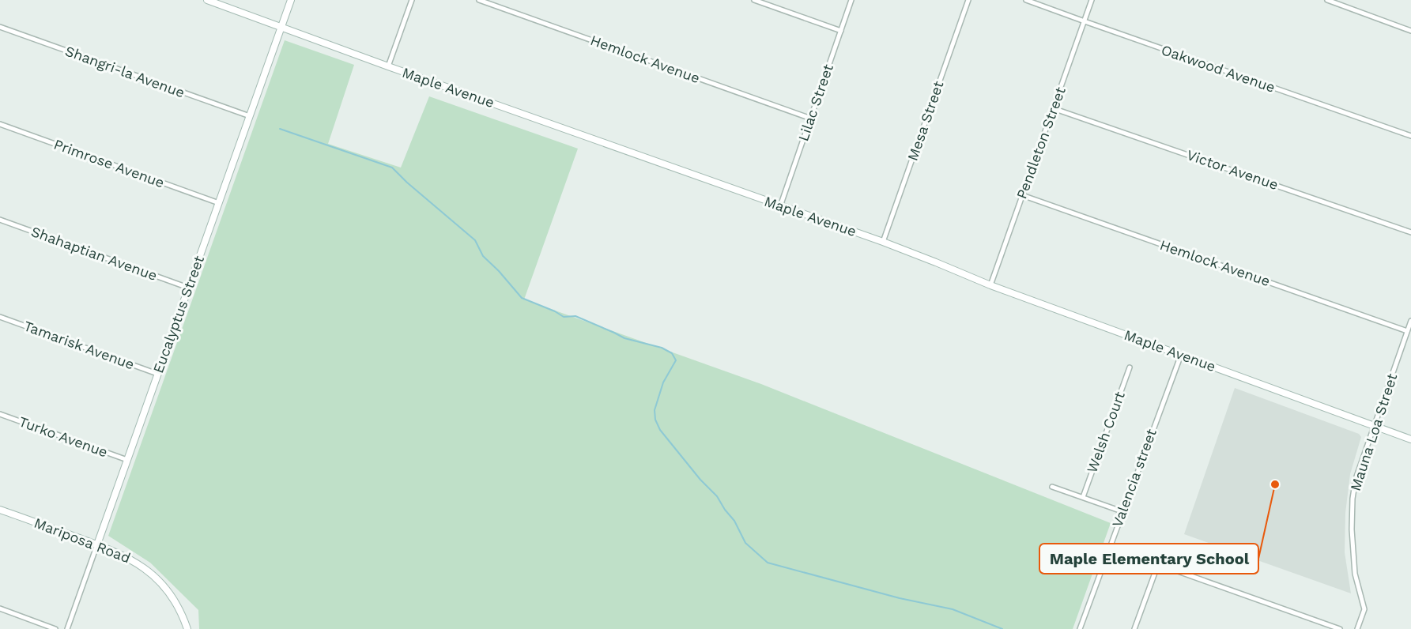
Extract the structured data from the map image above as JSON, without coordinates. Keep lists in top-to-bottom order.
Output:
{
  "streets": {
    "street": [
      "Hemlock Avenue",
      "Oakwood Avenue",
      "Shangri-la Avenue",
      "Maple Avenue",
      "Lilac Street",
      "Mesa Street",
      "Pendleton Street",
      "Primrose Avenue",
      "Victor Avenue",
      "Shahaptian Avenue",
      "Eucalyptus Street",
      "Tamarisk Avenue",
      "Welsh Court",
      "Mauna Loa Street",
      "Turko Avenue",
      "Valencia street",
      "Mariposa Road"
    ]
  },
  "crossings": [
    ["Hemlock Avenue", "Lilac Street"],
    ["Hemlock Avenue", "Pendleton Street"],
    ["Hemlock Avenue", "Mauna Loa Street"],
    ["Oakwood Avenue", "Pendleton Street"],
    ["Shangri-la Avenue", "Eucalyptus Street"],
    ["Maple Avenue", "Lilac Street"],
    ["Maple Avenue", "Mesa Street"],
    ["Maple Avenue", "Pendleton Street"],
    ["Maple Avenue", "Eucalyptus Street"],
    ["Maple Avenue", "Mauna Loa Street"],
    ["Maple Avenue", "Valencia street"],
    ["Pendleton Street", "Victor Avenue"],
    ["Primrose Avenue", "Eucalyptus Street"],
    ["Shahaptian Avenue", "Eucalyptus Street"],
    ["Eucalyptus Street", "Tamarisk Avenue"],
    ["Eucalyptus Street", "Turko Avenue"],
    ["Eucalyptus Street", "Mariposa Road"]
  ],
  "places": ["Maple Elementary School"]
}
